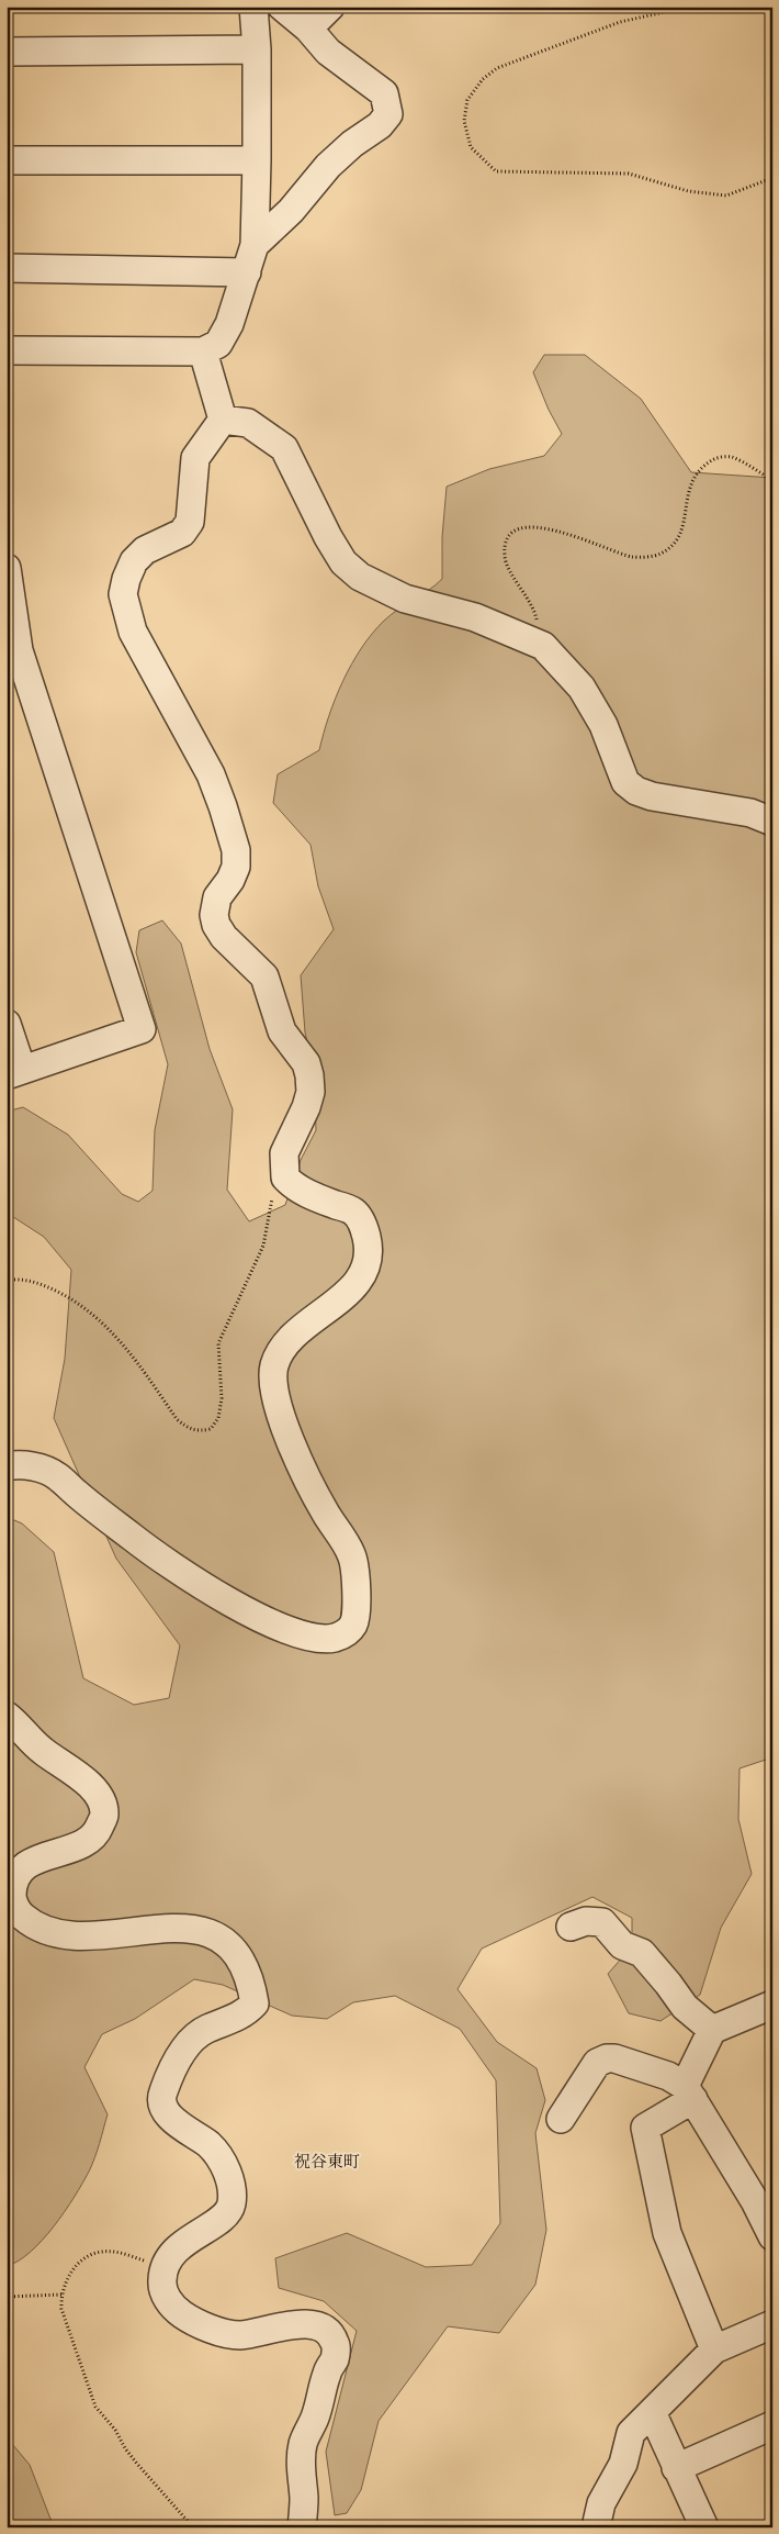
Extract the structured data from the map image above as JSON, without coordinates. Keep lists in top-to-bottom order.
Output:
{
  "districts": ["祝谷東町"]
}
